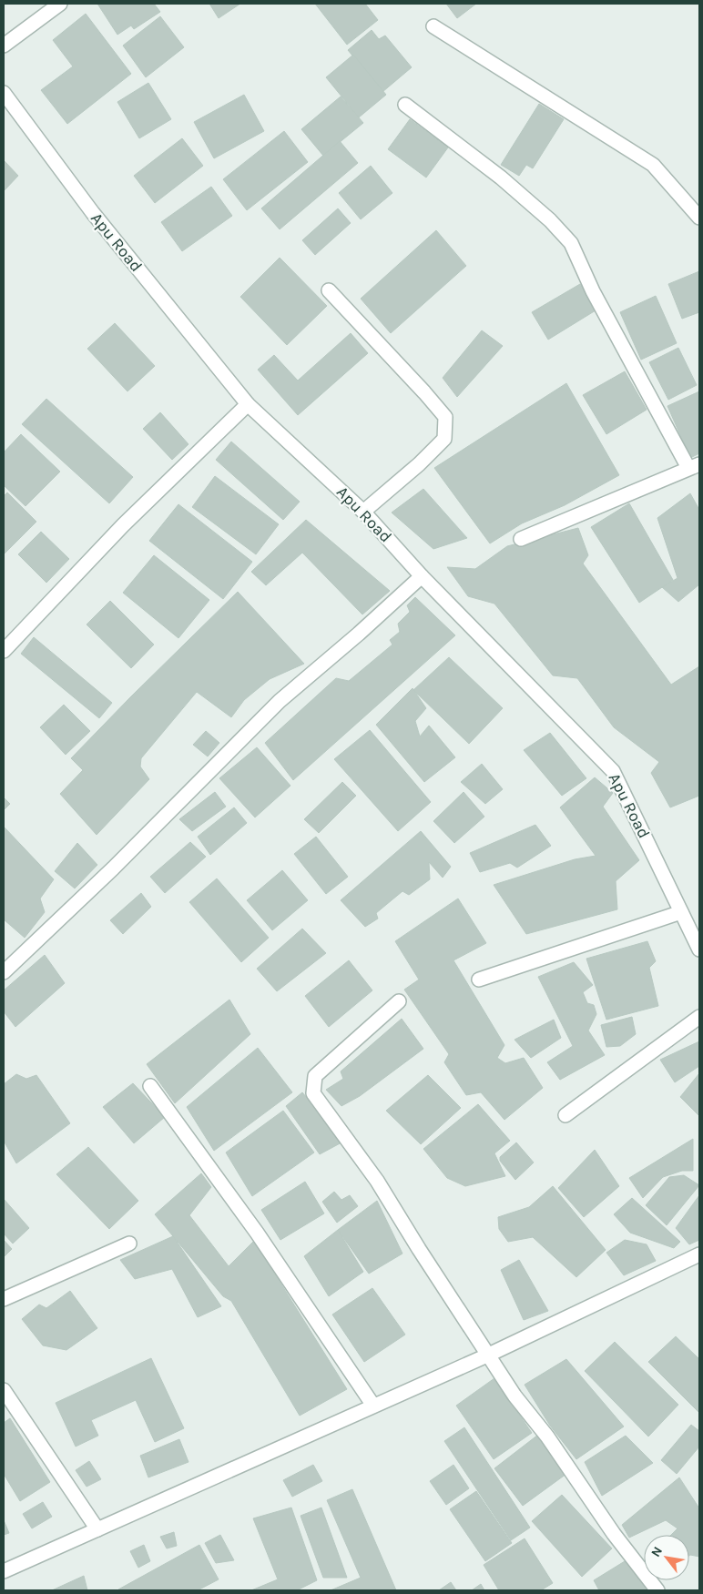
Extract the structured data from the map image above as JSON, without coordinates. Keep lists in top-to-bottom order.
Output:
{
  "streets": {
    "street": ["Apu Road"]
  },
  "north": "top left"
}
